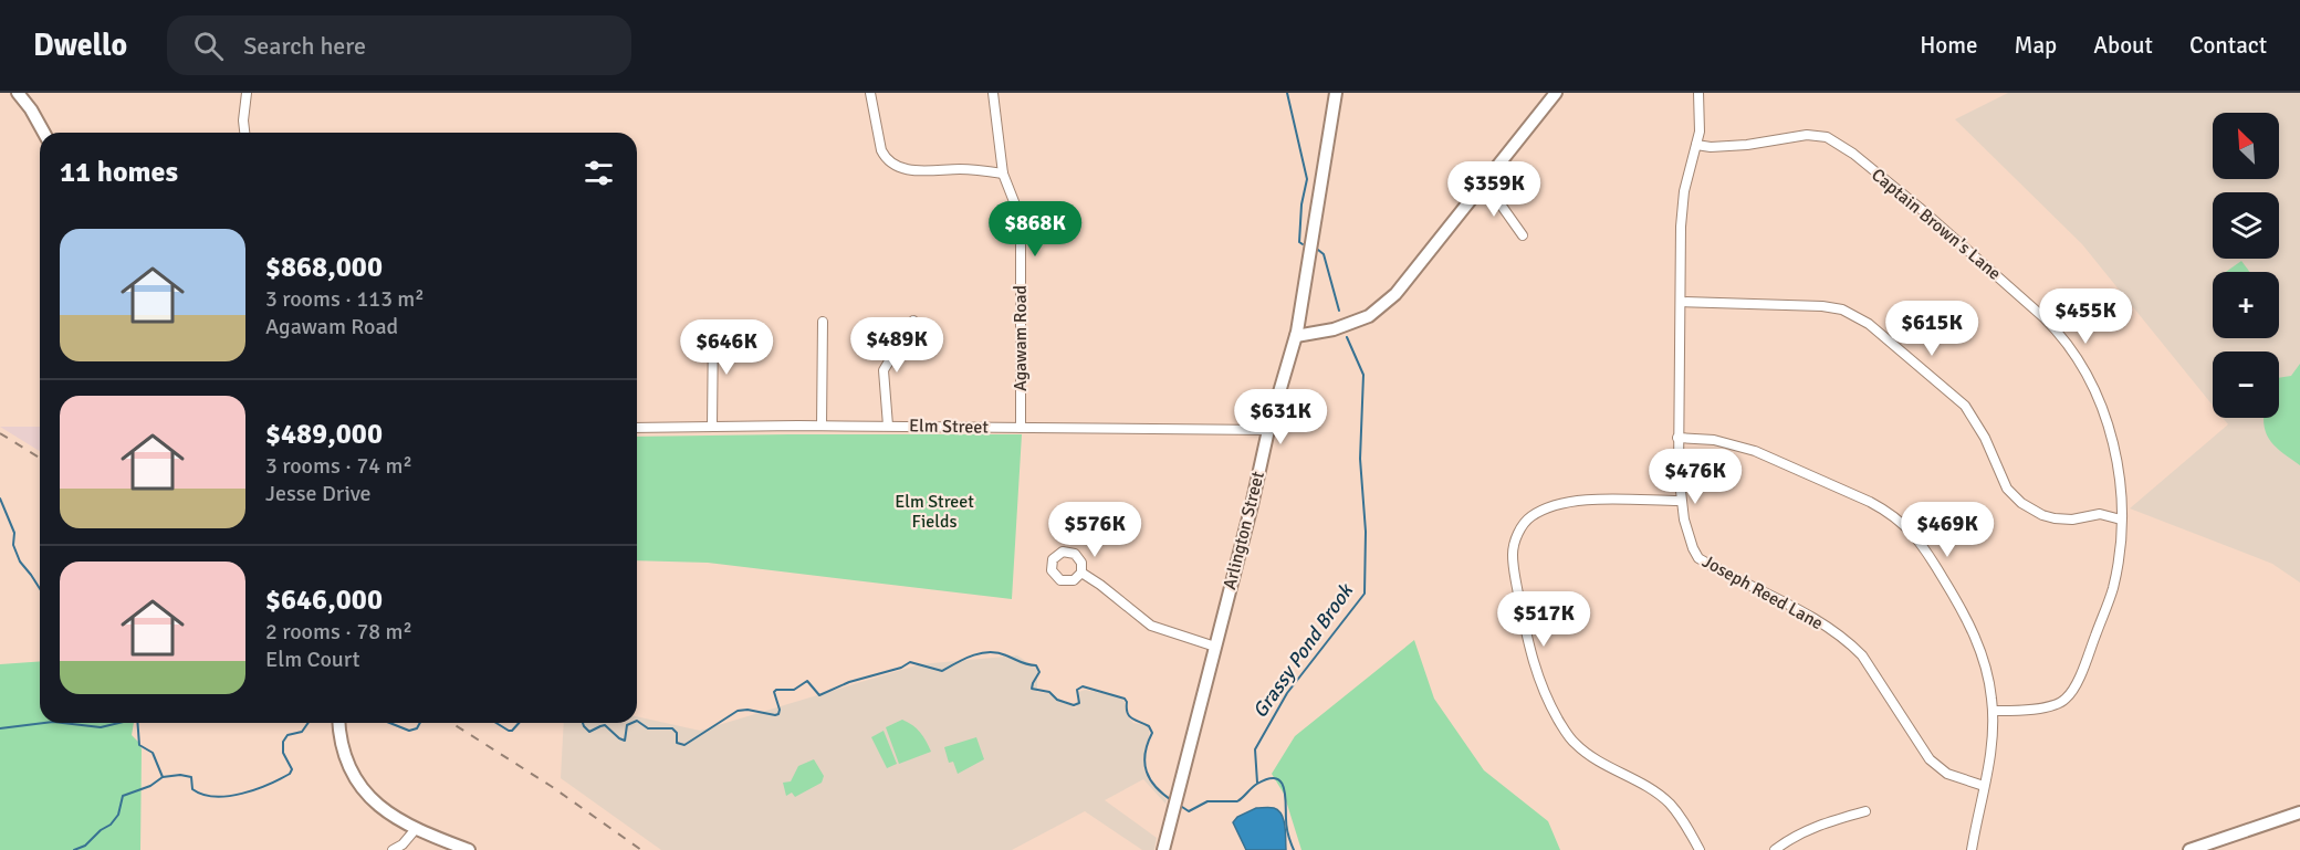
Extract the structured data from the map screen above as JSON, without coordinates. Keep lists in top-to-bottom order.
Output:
{
  "streets": {
    "street": [
      "Captain Brown's Lane",
      "Agawam Road",
      "Elm Street",
      "Arlington Street",
      "Joseph Reed Lane"
    ]
  },
  "crossings": [
    ["Captain Brown's Lane", "Joseph Reed Lane"],
    ["Agawam Road", "Elm Street"],
    ["Elm Street", "Arlington Street"]
  ],
  "water": ["Grassy Pond Brook"],
  "parks": ["Elm Street Fields"],
  "north": "top left",
  "page": {
    "header": "Dwello",
    "search": "Search here",
    "nav": [
      "Home",
      "Map",
      "About",
      "Contact"
    ],
    "map_buttons": ["+", "−"],
    "heading": "11 homes",
    "price": [
      "$359K",
      "$868K",
      "$455K",
      "$615K",
      "$489K",
      "$646K",
      "$631K",
      "$476K",
      "$576K",
      "$469K",
      "$517K"
    ],
    "list": [
      {
        "name": "$868,000",
        "note": "3 rooms · 113 m² · Agawam Road"
      },
      {
        "name": "$489,000",
        "note": "3 rooms · 74 m² · Jesse Drive"
      },
      {
        "name": "$646,000",
        "note": "2 rooms · 78 m² · Elm Court"
      }
    ]
  }
}
